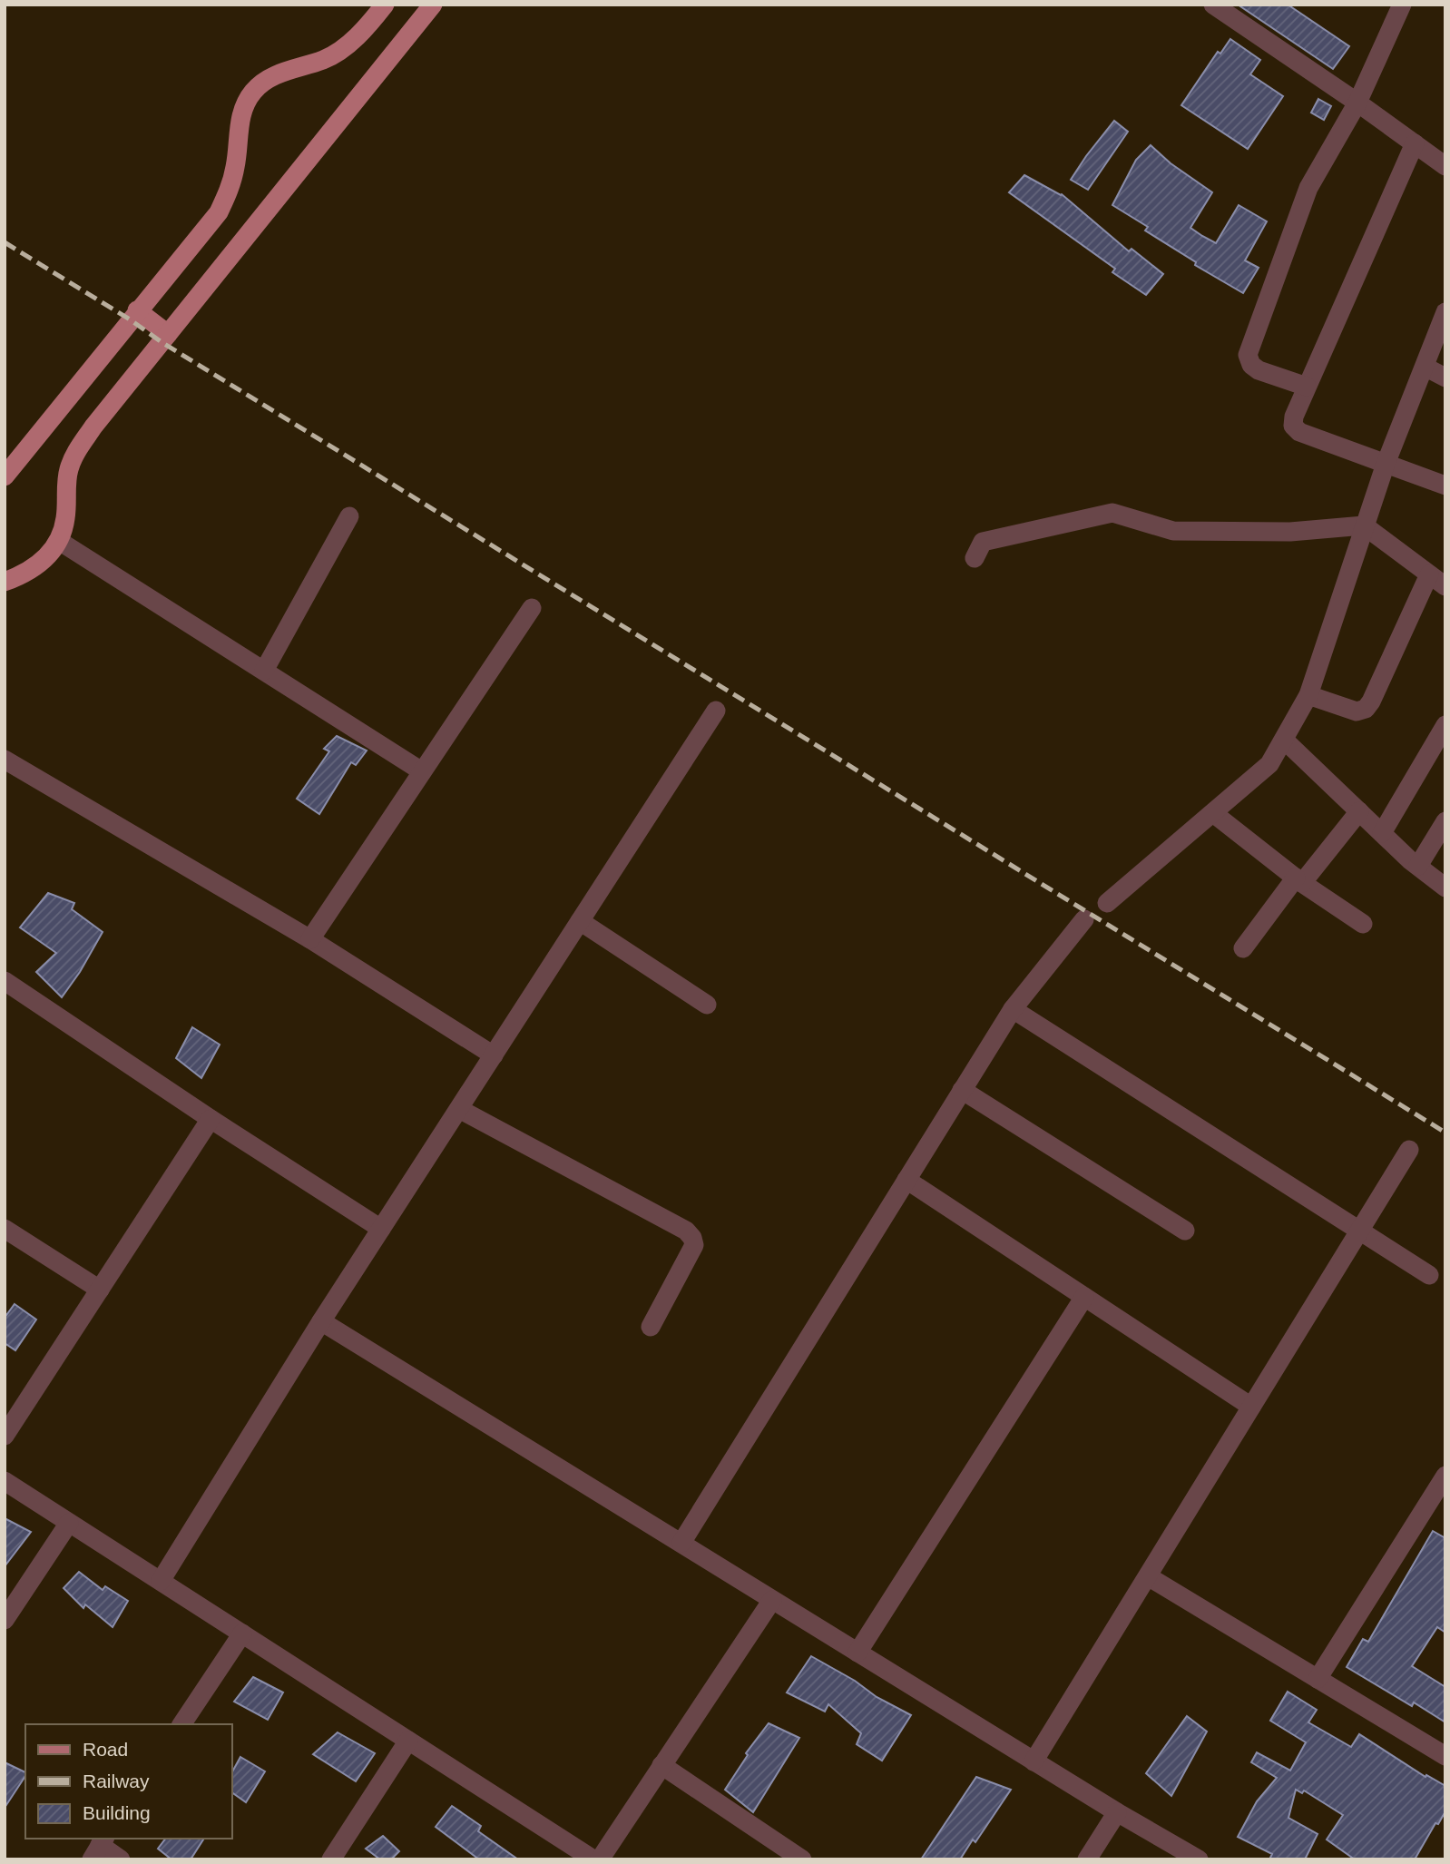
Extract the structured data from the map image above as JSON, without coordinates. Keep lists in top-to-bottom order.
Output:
{
  "legend": ["Road", "Railway", "Building"]
}
